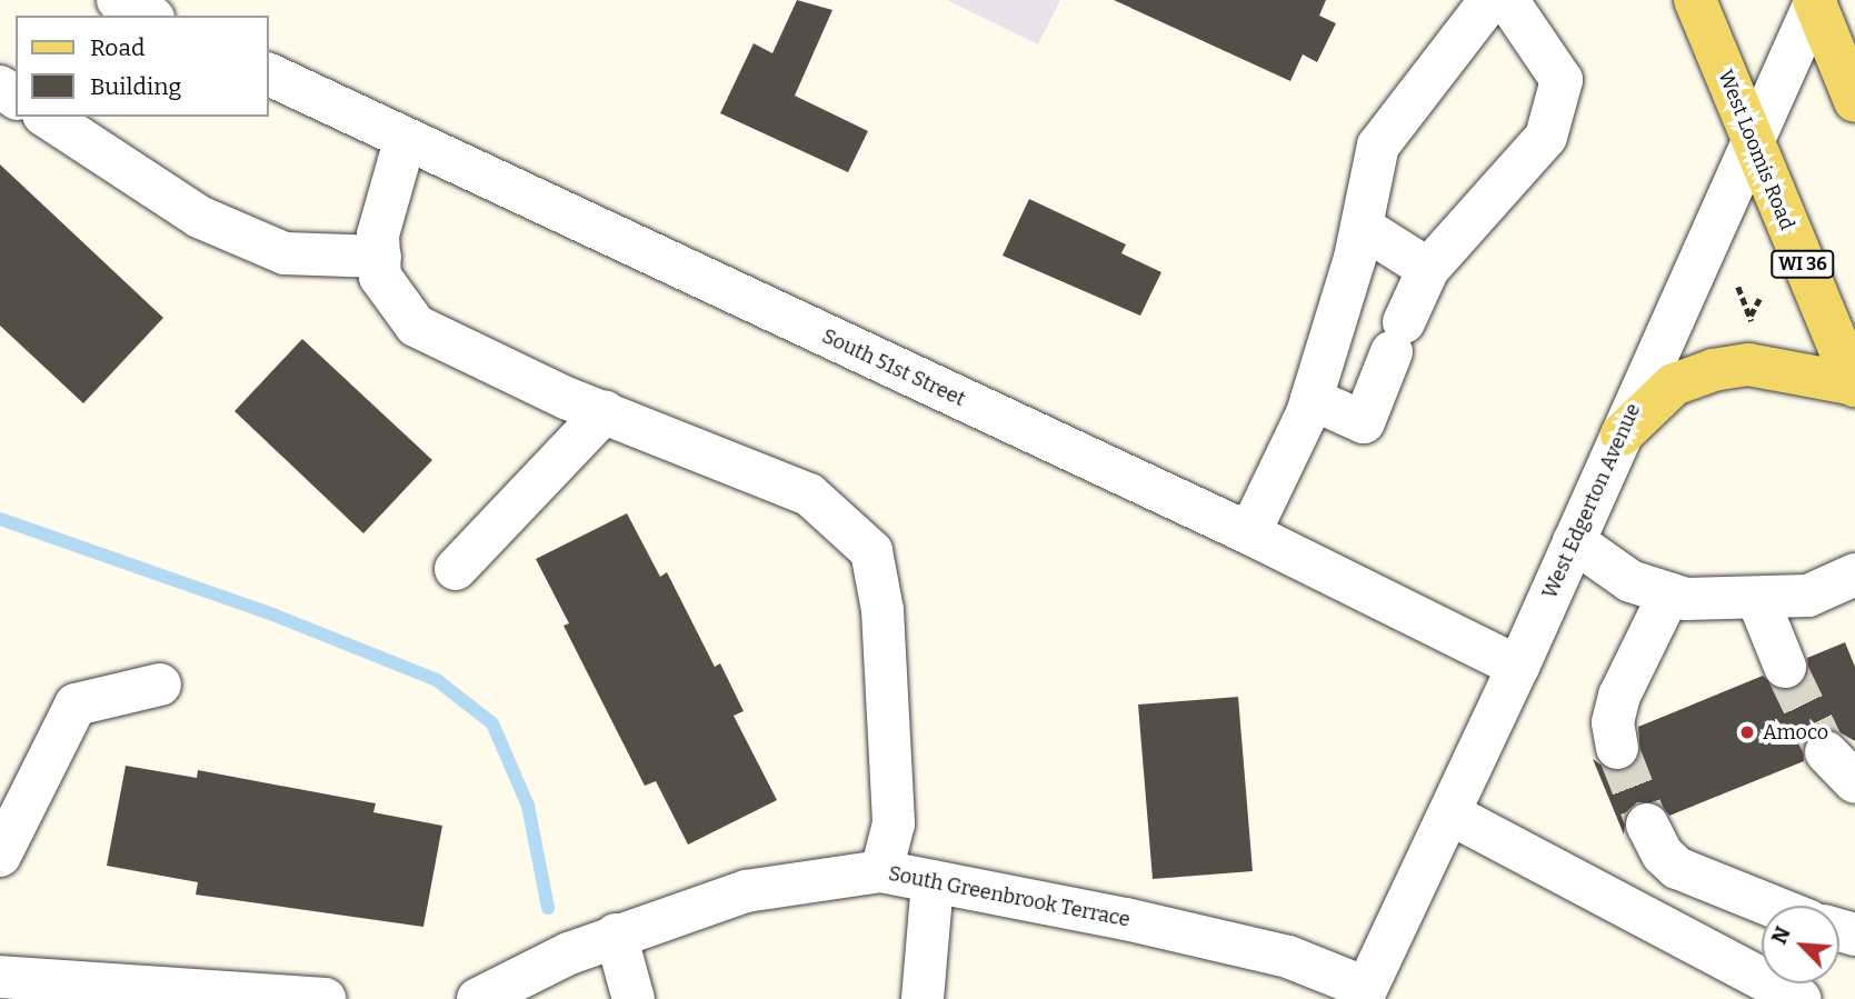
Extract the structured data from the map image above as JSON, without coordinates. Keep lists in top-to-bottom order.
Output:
{
  "streets": {
    "main road": ["West Loomis Road", "WI 36"],
    "street": ["South 51st Street", "West Edgerton Avenue", "South Greenbrook Terrace"]
  },
  "crossings": [
    ["West Loomis Road", "West Edgerton Avenue"],
    ["South 51st Street", "West Edgerton Avenue"],
    ["West Edgerton Avenue", "South Greenbrook Terrace"]
  ],
  "places": ["Amoco"],
  "legend": ["Road", "Building"],
  "north": "top left"
}
